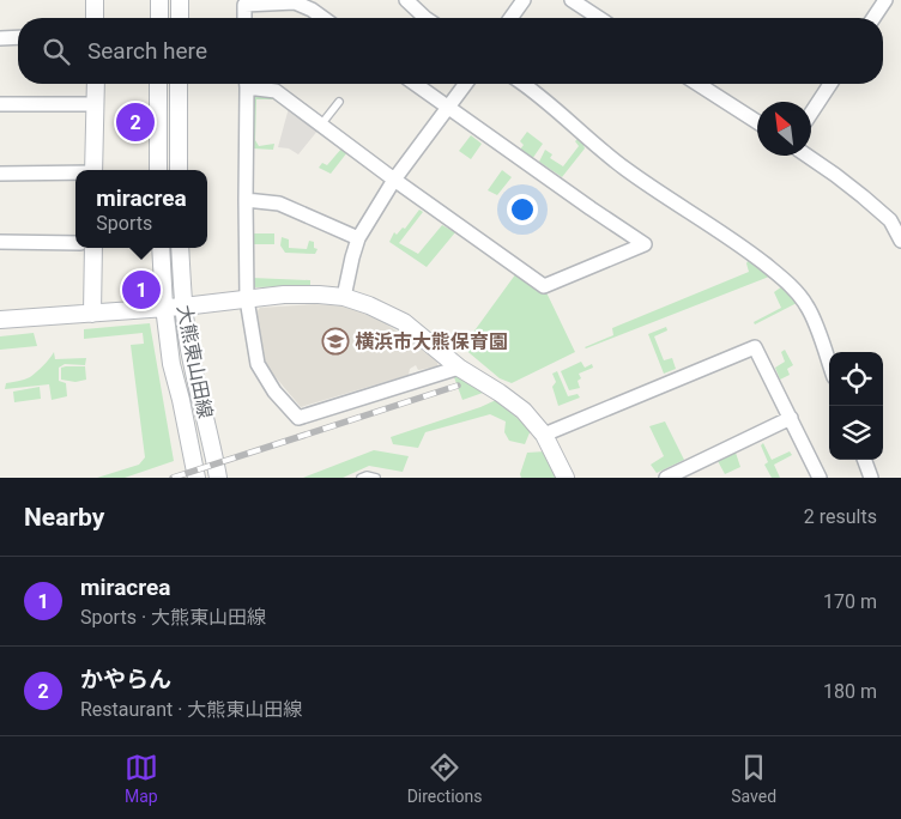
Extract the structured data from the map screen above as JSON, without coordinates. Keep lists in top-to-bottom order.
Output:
{
  "streets": {
    "street": ["大熊東山田線"]
  },
  "places": {
    "school or university": ["横浜市大熊保育園"]
  },
  "north": "top left",
  "page": {
    "search": "Search here",
    "pins": ["2", "1"],
    "popup": ["miracrea", "Sports"],
    "heading": ["Nearby", "2 results"],
    "list": [
      {
        "mark": "1",
        "name": "miracrea",
        "note": "Sports · 大熊東山田線",
        "value": "170 m"
      },
      {
        "mark": "2",
        "name": "かやらん",
        "note": "Restaurant · 大熊東山田線",
        "value": "180 m"
      }
    ],
    "nav": ["Map", "Directions", "Saved"]
  }
}
